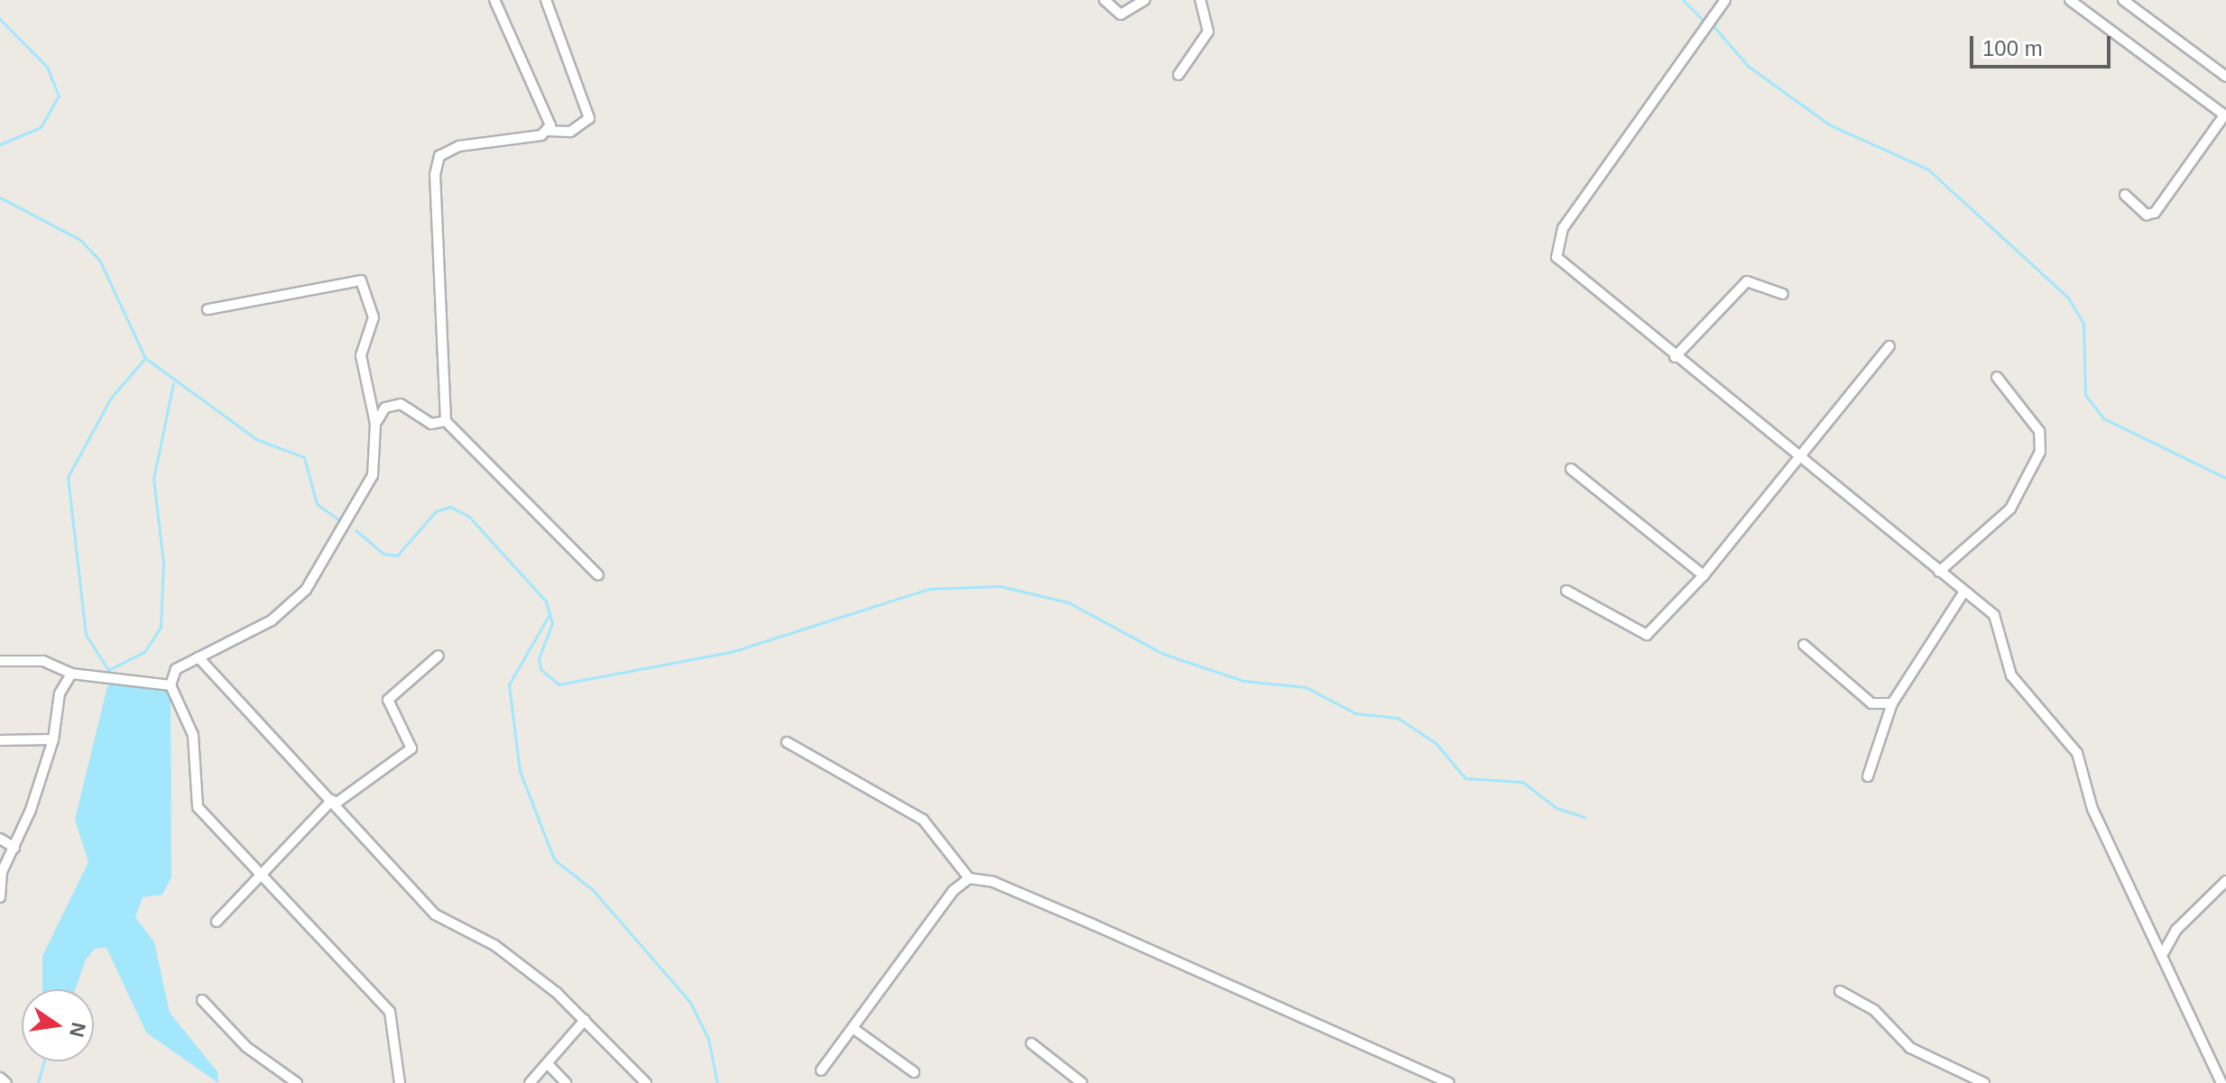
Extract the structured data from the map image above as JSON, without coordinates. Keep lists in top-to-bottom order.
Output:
{
  "scale_bar": "100 m",
  "north": "right"
}
